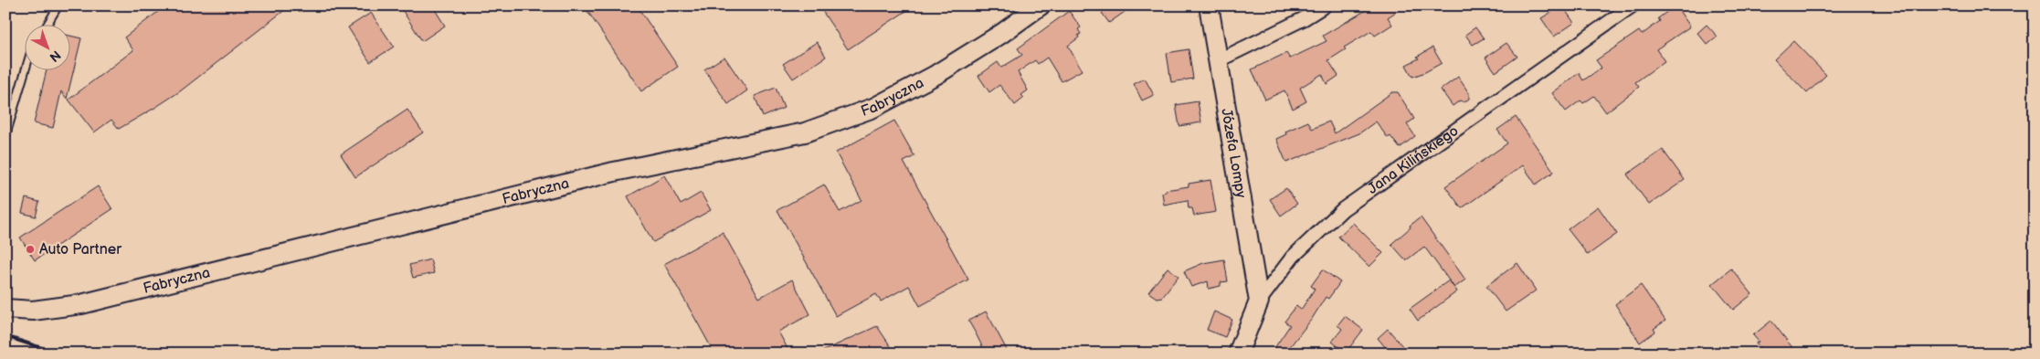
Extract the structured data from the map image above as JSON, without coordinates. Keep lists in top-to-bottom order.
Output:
{
  "streets": {
    "street": ["Fabryczna", "Józefa Lompy", "Jana Kilińskiego"]
  },
  "crossings": [
    ["Józefa Lompy", "Jana Kilińskiego"]
  ],
  "places": ["Auto Partner"],
  "north": "bottom right"
}
